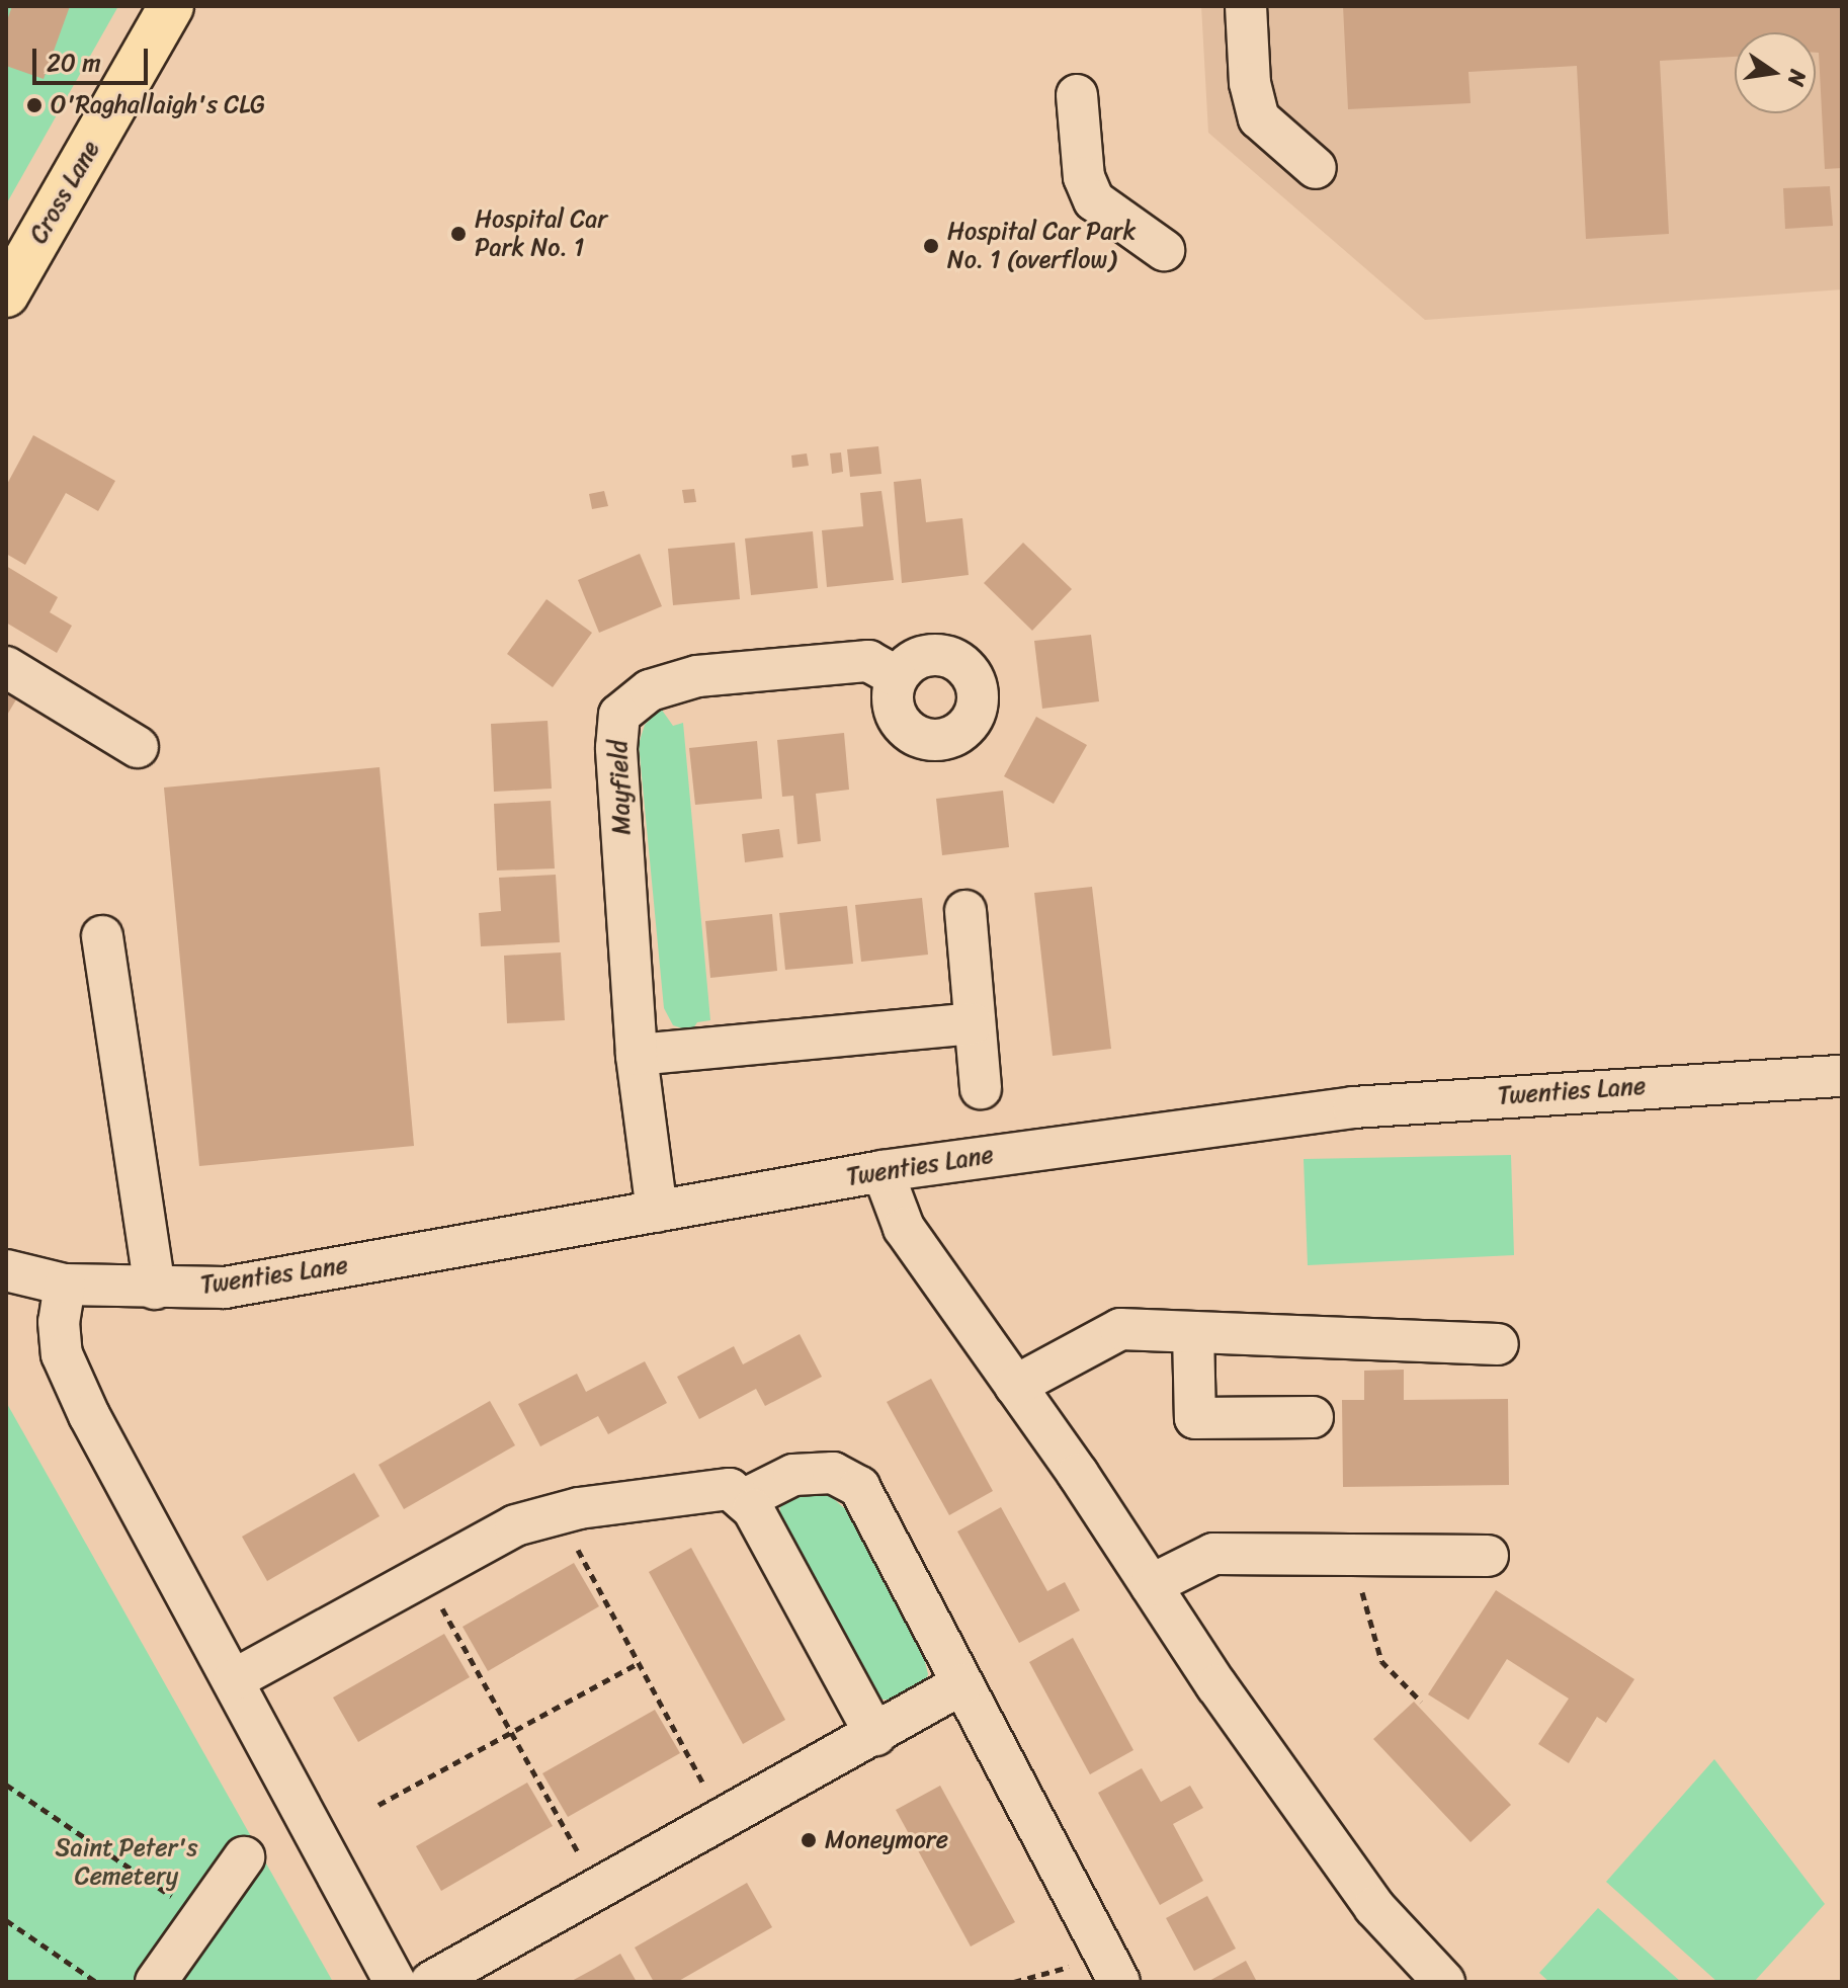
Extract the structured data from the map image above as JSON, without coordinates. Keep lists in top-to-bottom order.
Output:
{
  "streets": {
    "main road": ["Cross Lane"],
    "street": ["Mayfield", "Twenties Lane"]
  },
  "crossings": [
    ["Mayfield", "Twenties Lane"]
  ],
  "parks": ["Saint Peter's Cemetery"],
  "places": [
    "O'Raghallaigh's CLG",
    "Hospital Car Park No. 1",
    "Hospital Car Park No. 1 (overflow)",
    "Moneymore"
  ],
  "scale_bar": "20 m",
  "north": "right"
}
